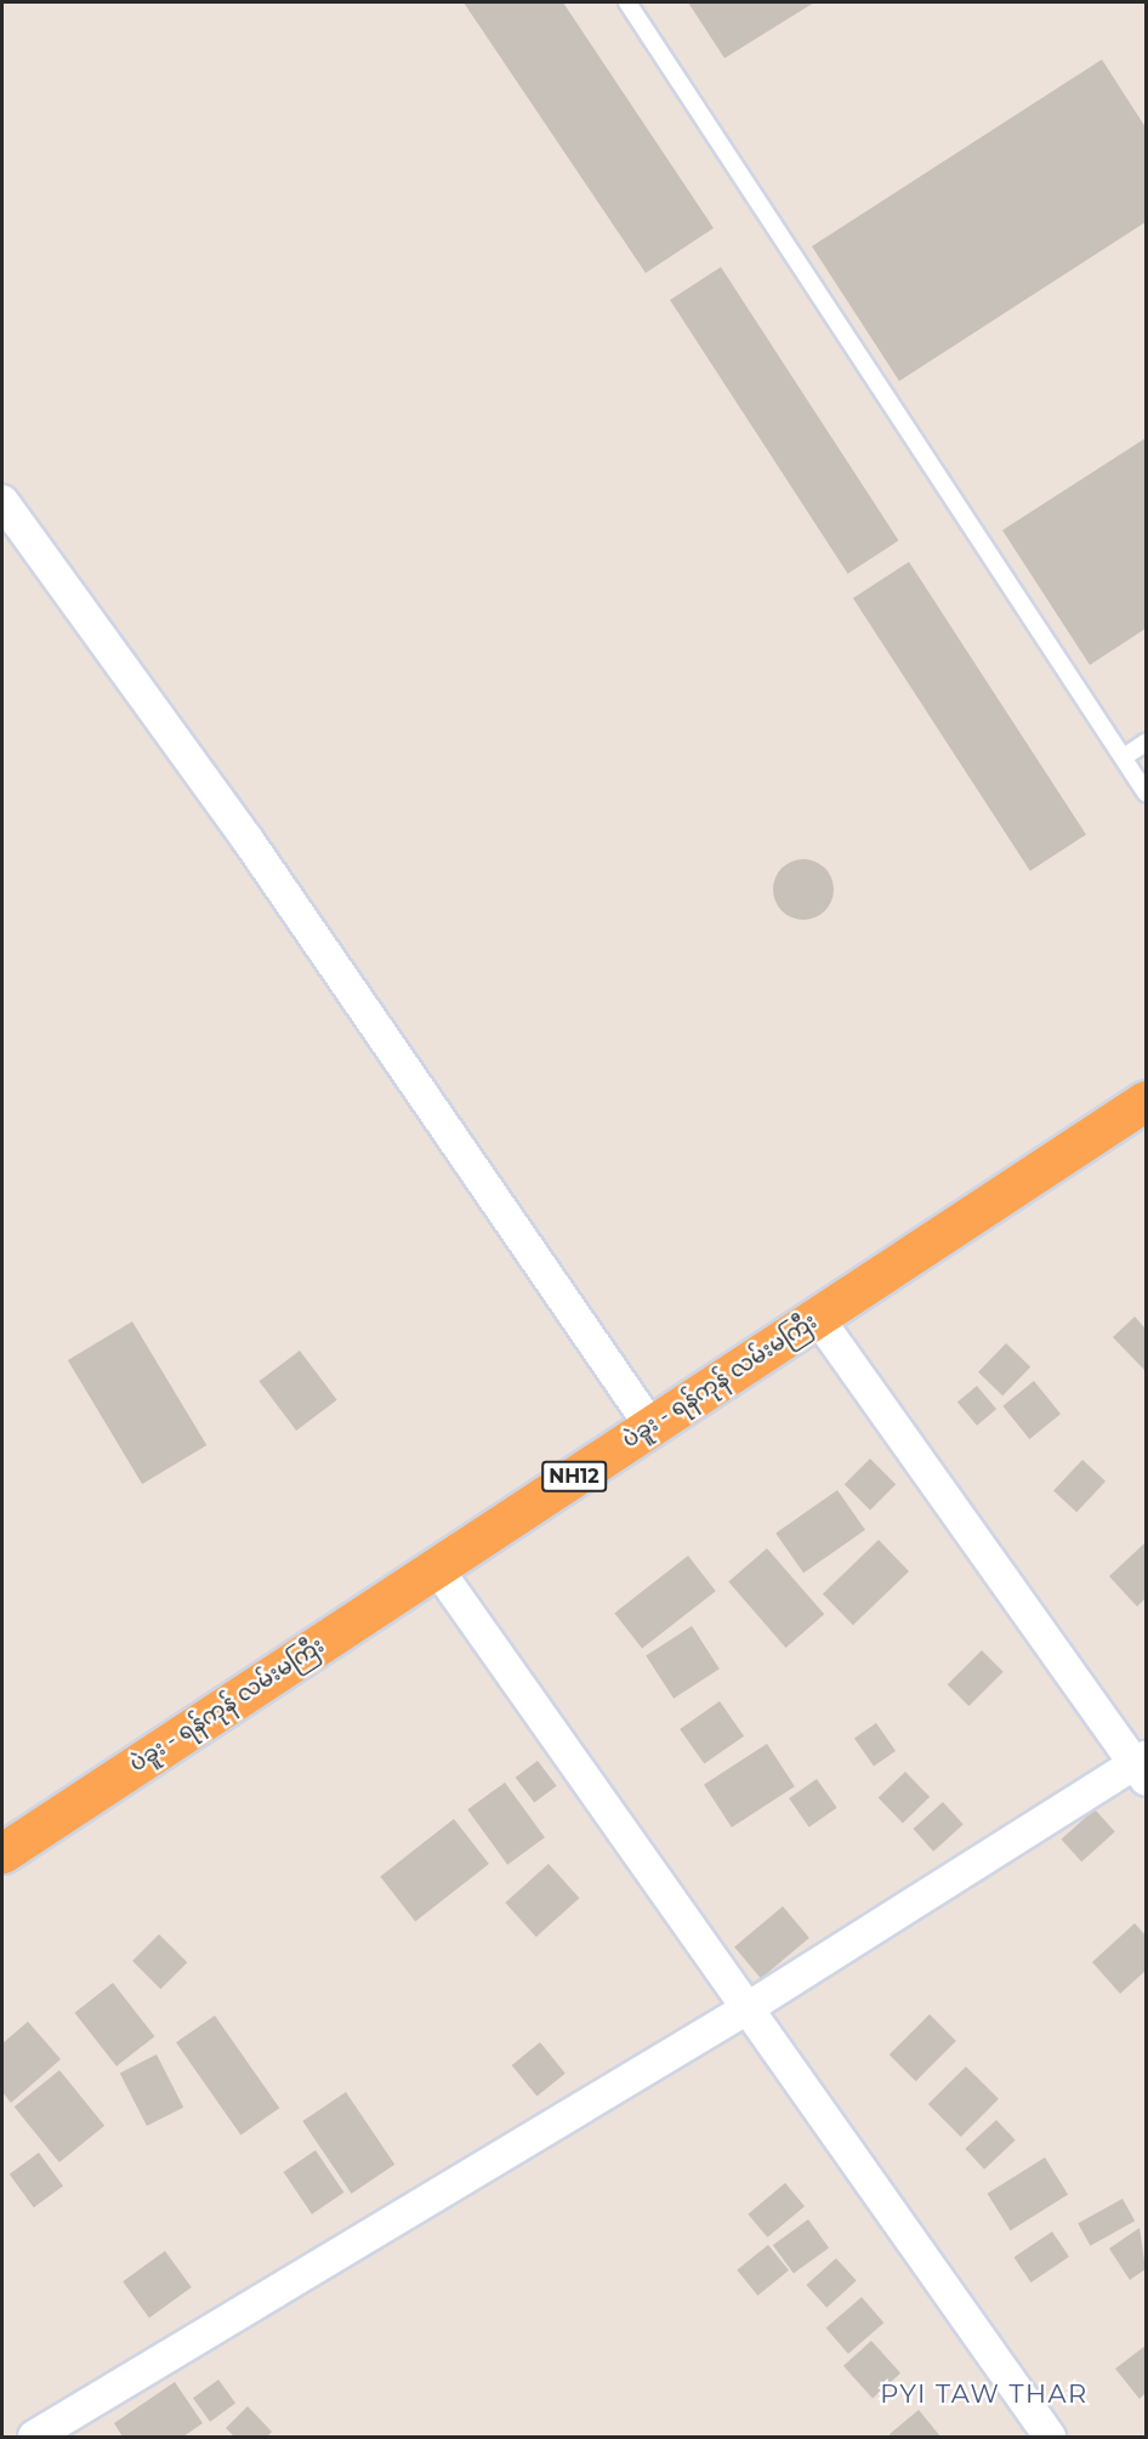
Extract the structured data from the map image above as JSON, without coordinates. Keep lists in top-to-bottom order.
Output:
{
  "streets": {
    "highway": ["ပဲခူး - ရန်ကုန် လမ်းမကြီး", "NH12"]
  },
  "districts": ["PYI TAW THAR"]
}
